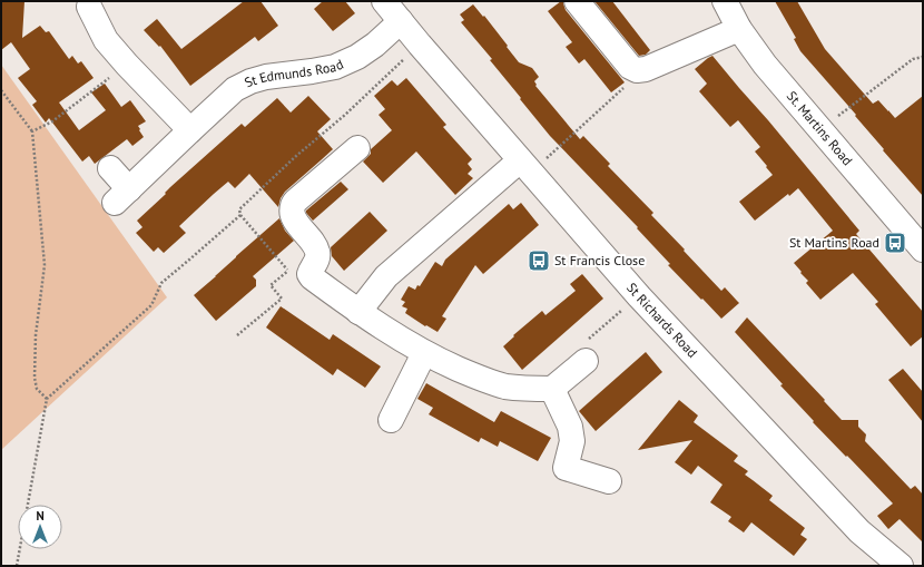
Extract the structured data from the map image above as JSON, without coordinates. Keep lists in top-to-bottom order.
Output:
{
  "streets": {
    "street": ["St Edmunds Road", "St. Martins Road", "St Richards Road"]
  },
  "crossings": [
    ["St Edmunds Road", "St Richards Road"]
  ],
  "places": {
    "bus stop": ["St Martins Road", "St Francis Close"]
  },
  "north": "top"
}
